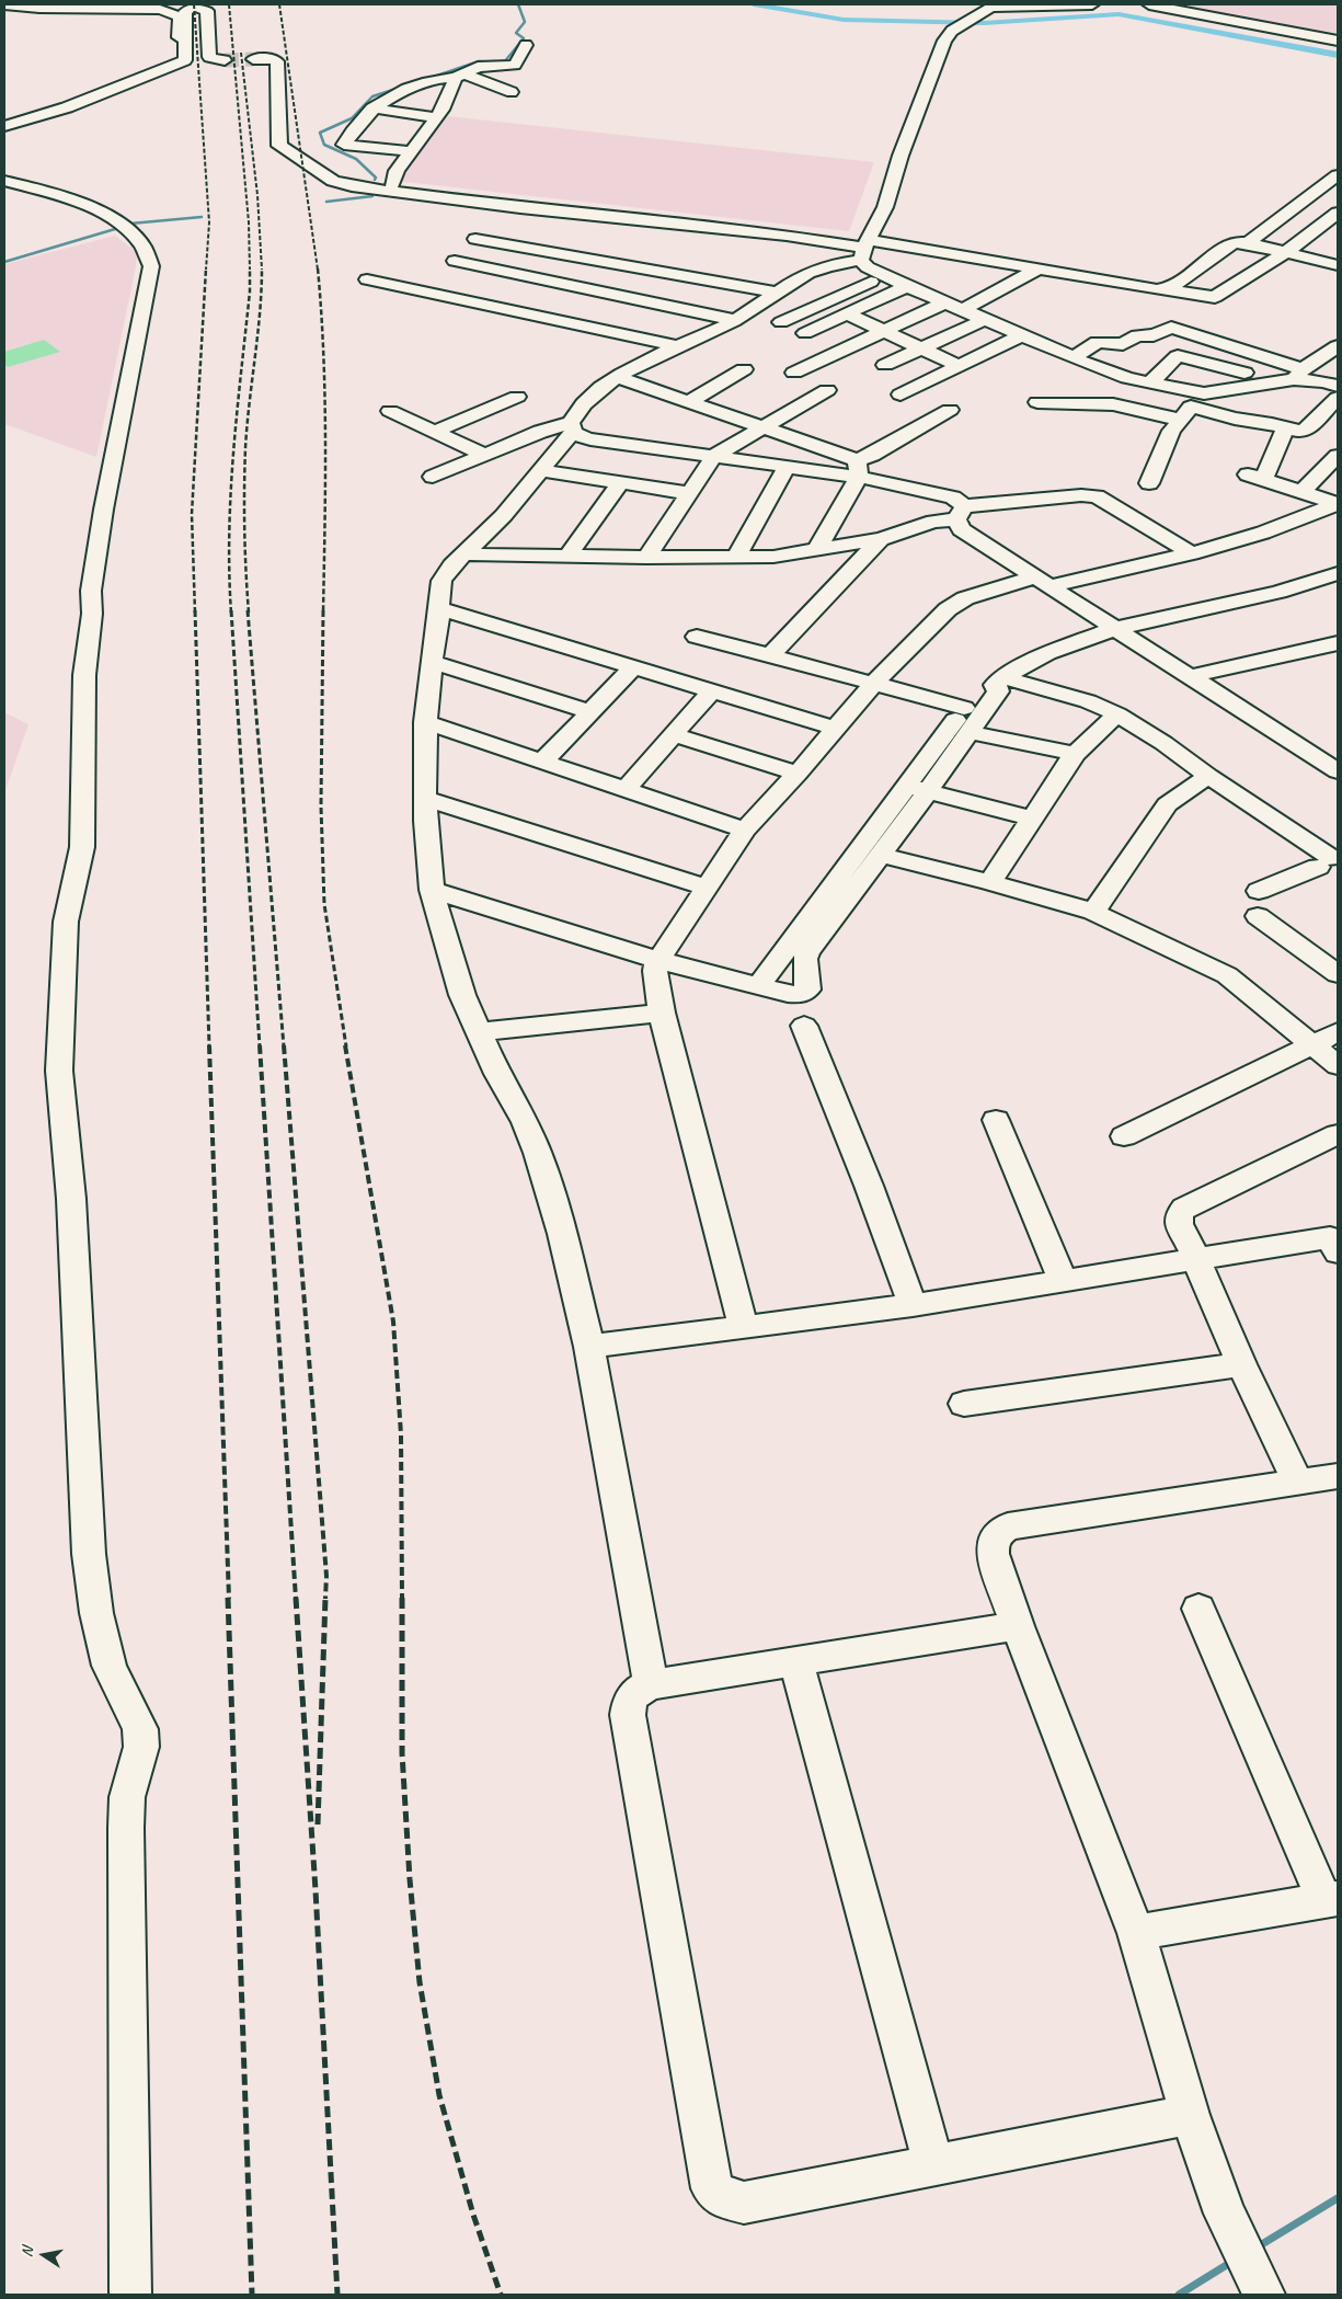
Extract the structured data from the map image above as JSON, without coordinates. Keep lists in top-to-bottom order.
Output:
{
  "north": "left"
}
